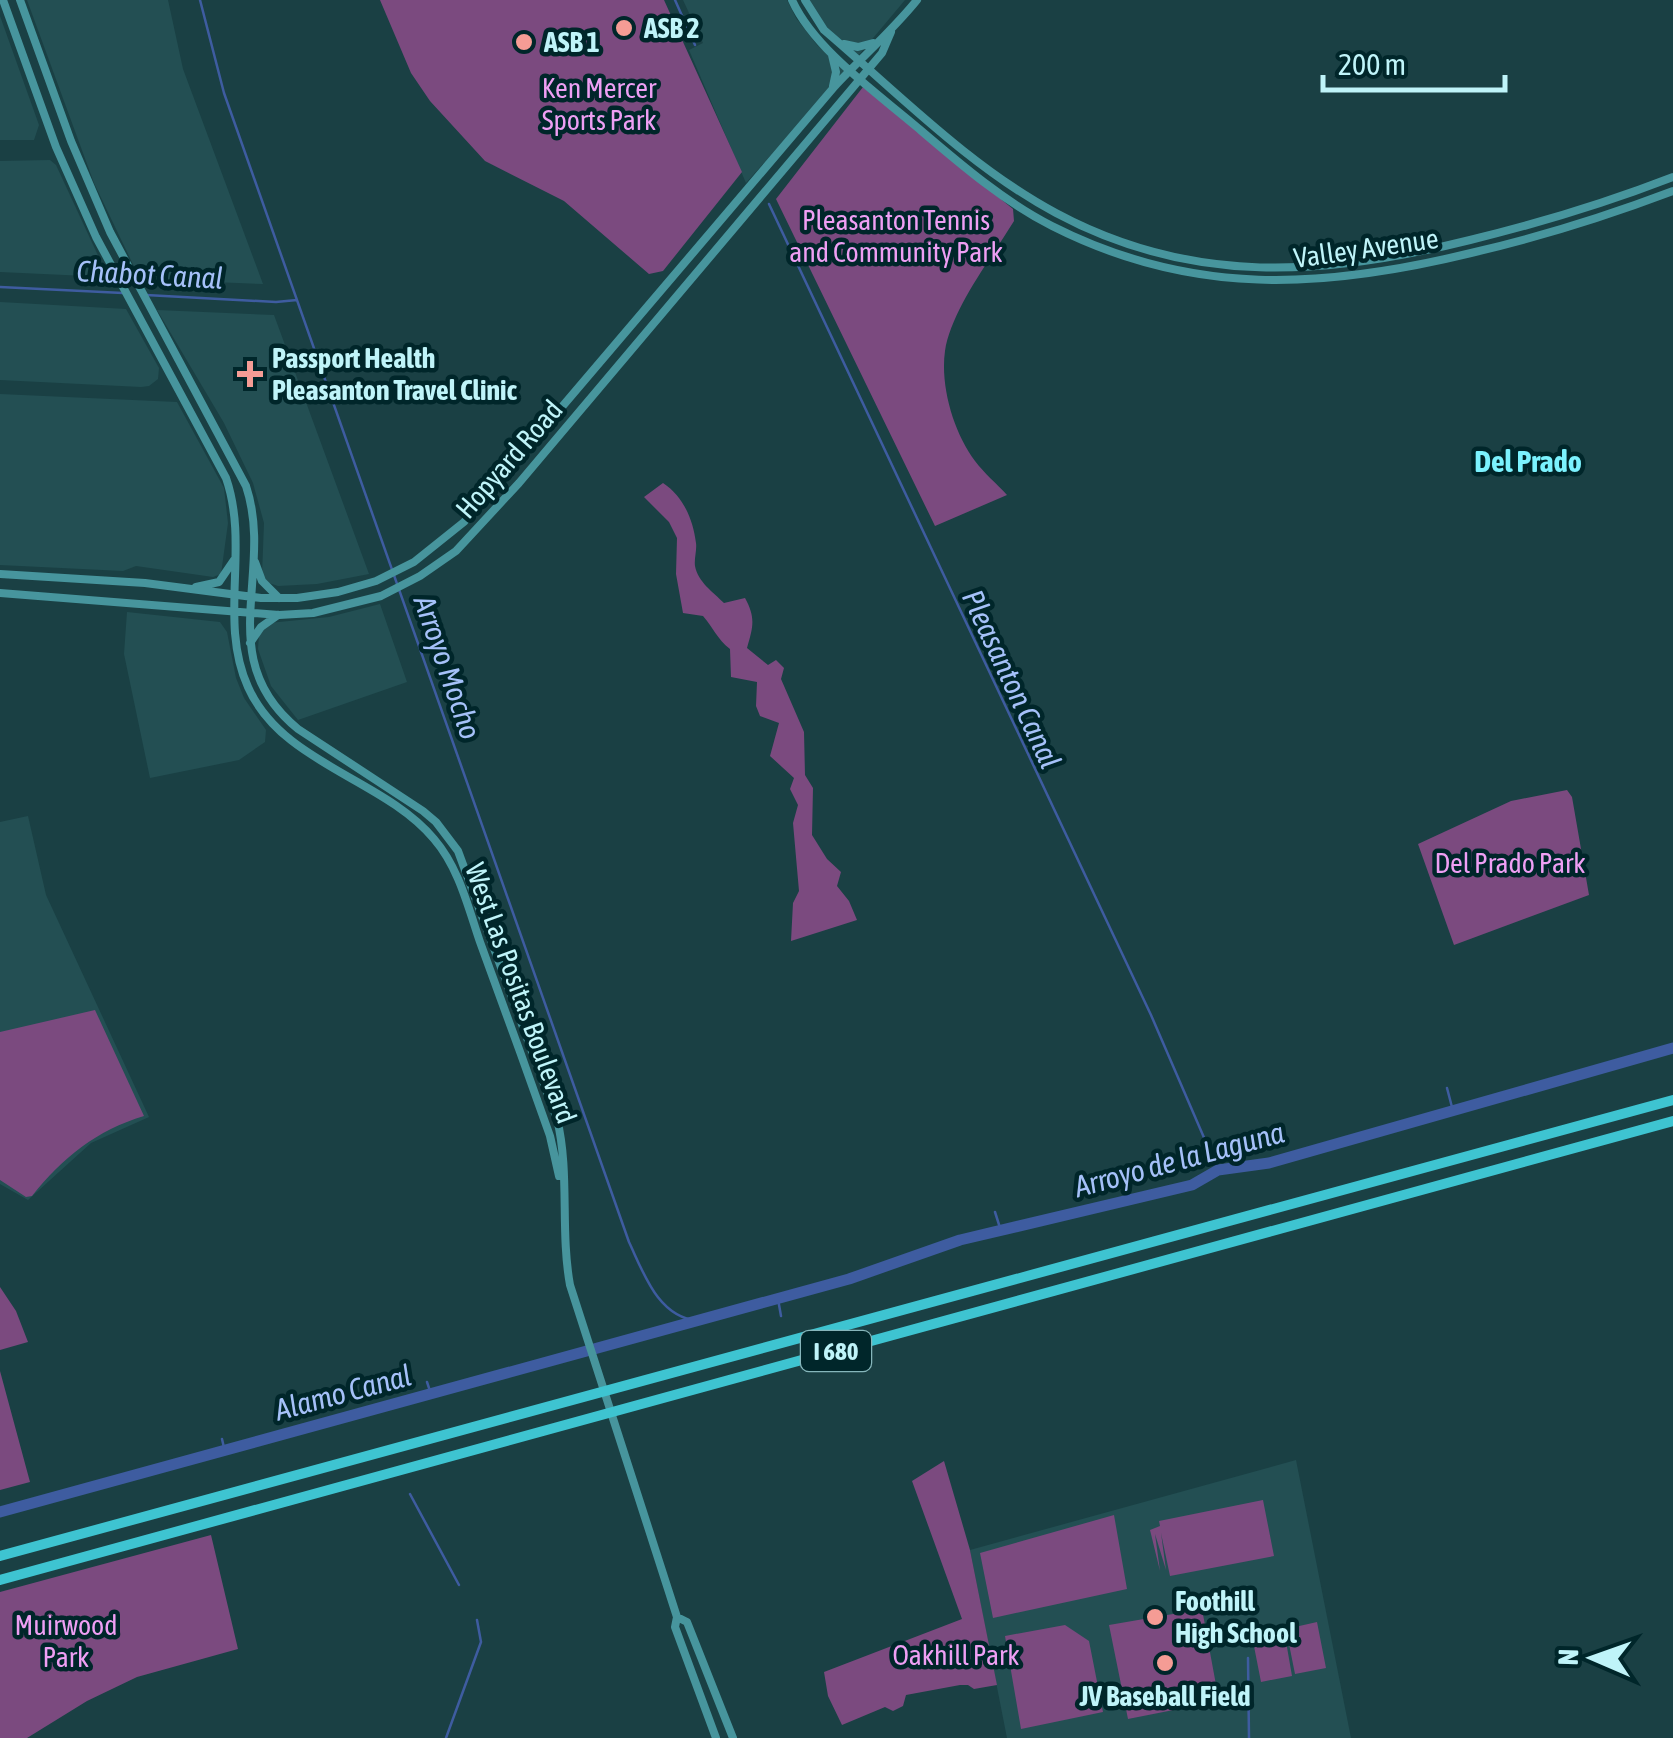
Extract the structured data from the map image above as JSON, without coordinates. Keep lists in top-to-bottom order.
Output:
{
  "streets": {
    "highway": ["I 680"],
    "main road": ["Valley Avenue", "Hopyard Road", "West Las Positas Boulevard"]
  },
  "crossings": [
    ["Valley Avenue", "Hopyard Road"],
    ["Hopyard Road", "West Las Positas Boulevard"]
  ],
  "districts": ["Del Prado"],
  "water": [
    "Chabot Canal",
    "Arroyo Mocho",
    "Pleasanton Canal",
    "Arroyo de la Laguna",
    "Alamo Canal"
  ],
  "parks": [
    "Ken Mercer Sports Park",
    "Pleasanton Tennis and Community Park",
    "Del Prado Park",
    "Muirwood Park",
    "Oakhill Park"
  ],
  "places": {
    "other": [
      "ASB 2",
      "ASB 1",
      "Foothill High School",
      "JV Baseball Field"
    ],
    "health": ["Passport Health Pleasanton Travel Clinic"]
  },
  "scale_bar": "200 m",
  "north": "left"
}
